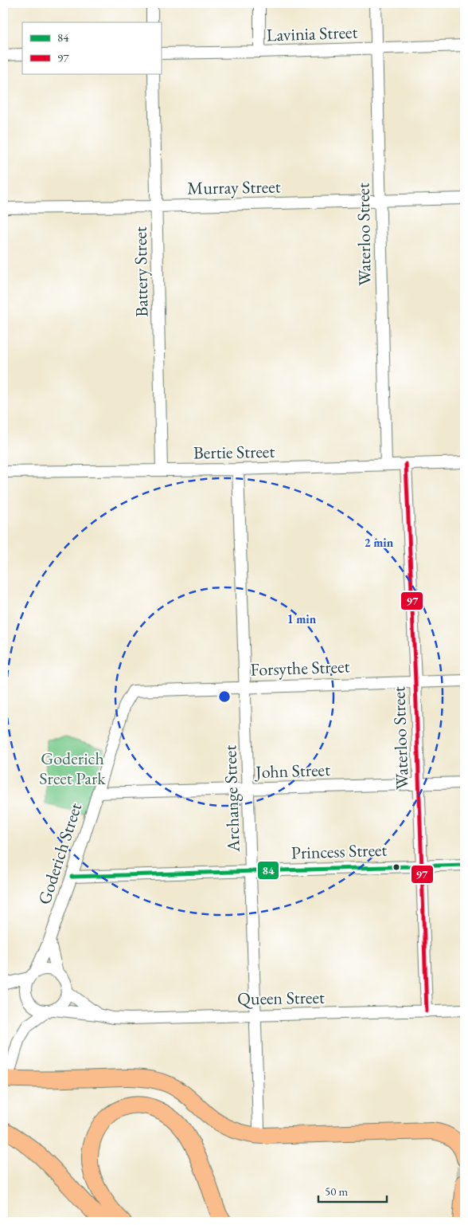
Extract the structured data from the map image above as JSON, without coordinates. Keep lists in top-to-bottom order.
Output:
{
  "streets": {
    "street": [
      "Lavinia Street",
      "Murray Street",
      "Waterloo Street",
      "Battery Street",
      "Bertie Street",
      "Forsythe Street",
      "John Street",
      "Archange Street",
      "Princess Street",
      "Goderich Street",
      "Queen Street"
    ]
  },
  "crossings": [
    ["Lavinia Street", "Waterloo Street"],
    ["Murray Street", "Waterloo Street"],
    ["Murray Street", "Battery Street"],
    ["Waterloo Street", "Bertie Street"],
    ["Waterloo Street", "Forsythe Street"],
    ["Waterloo Street", "John Street"],
    ["Waterloo Street", "Princess Street"],
    ["Waterloo Street", "Queen Street"],
    ["Battery Street", "Bertie Street"],
    ["Bertie Street", "Archange Street"],
    ["Forsythe Street", "Archange Street"],
    ["Forsythe Street", "Goderich Street"],
    ["John Street", "Archange Street"],
    ["John Street", "Goderich Street"],
    ["Archange Street", "Princess Street"],
    ["Archange Street", "Queen Street"],
    ["Princess Street", "Goderich Street"],
    ["Goderich Street", "Queen Street"]
  ],
  "parks": ["Goderich Sreet Park"],
  "lines": ["transit line 97", "transit line 84"],
  "legend": ["84", "97"],
  "scale_bar": "50 m",
  "rings": ["2 min", "1 min"]
}
